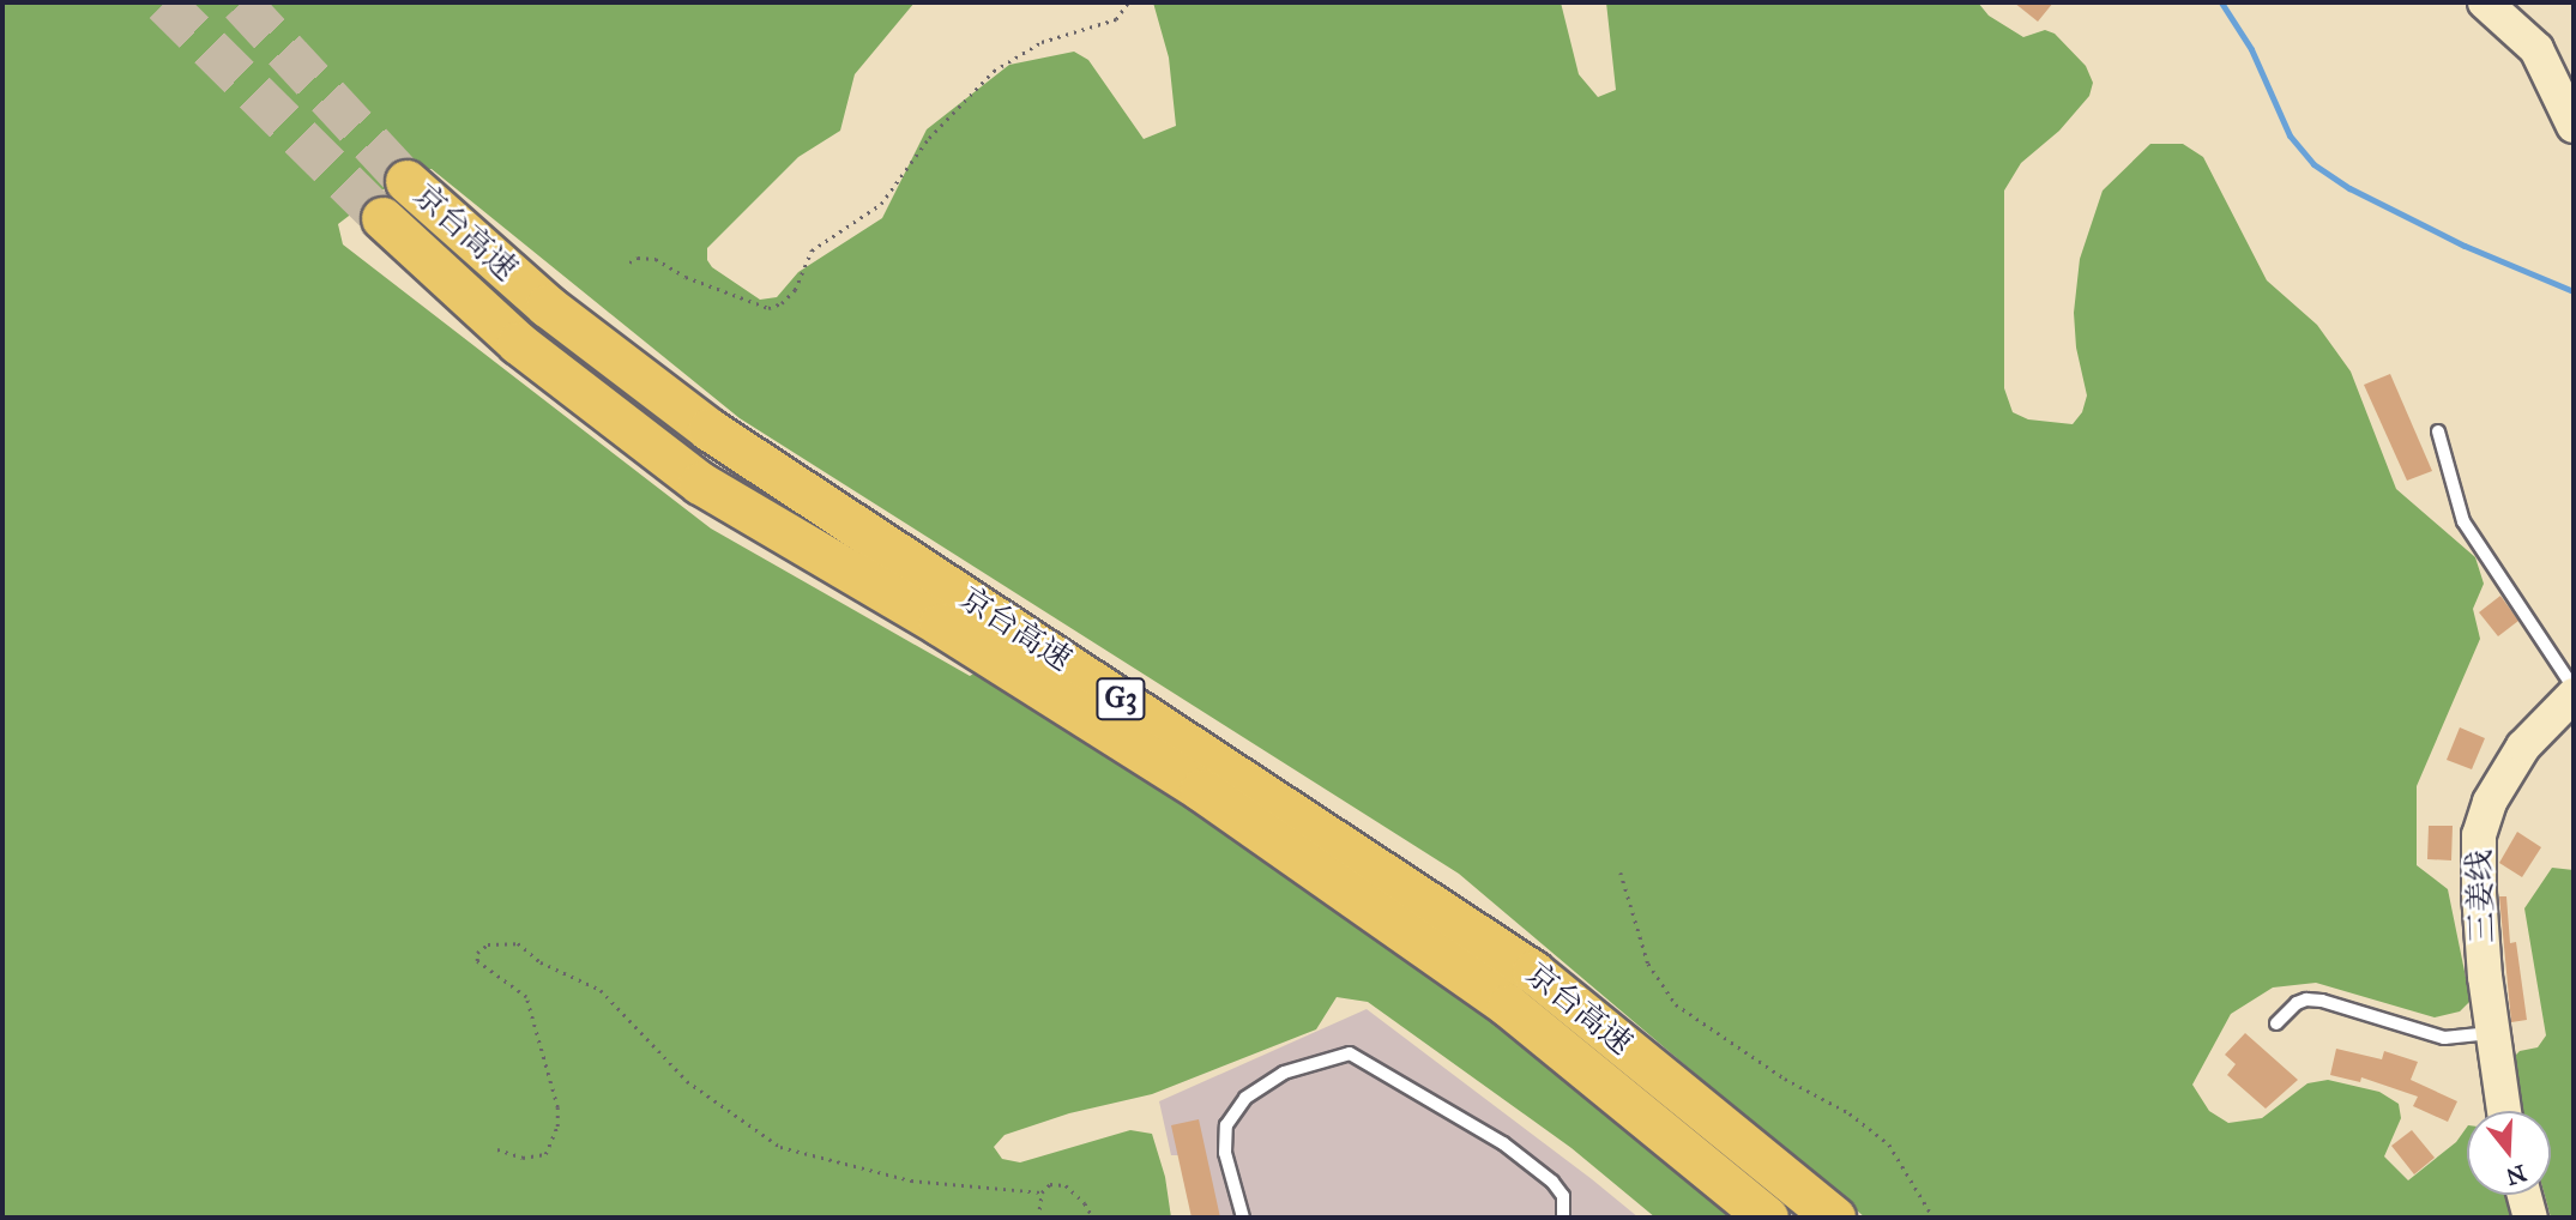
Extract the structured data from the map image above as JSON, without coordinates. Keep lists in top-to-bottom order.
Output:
{
  "streets": {
    "highway": ["京台高速", "G3"],
    "main road": ["三姜线"]
  },
  "north": "bottom"
}
